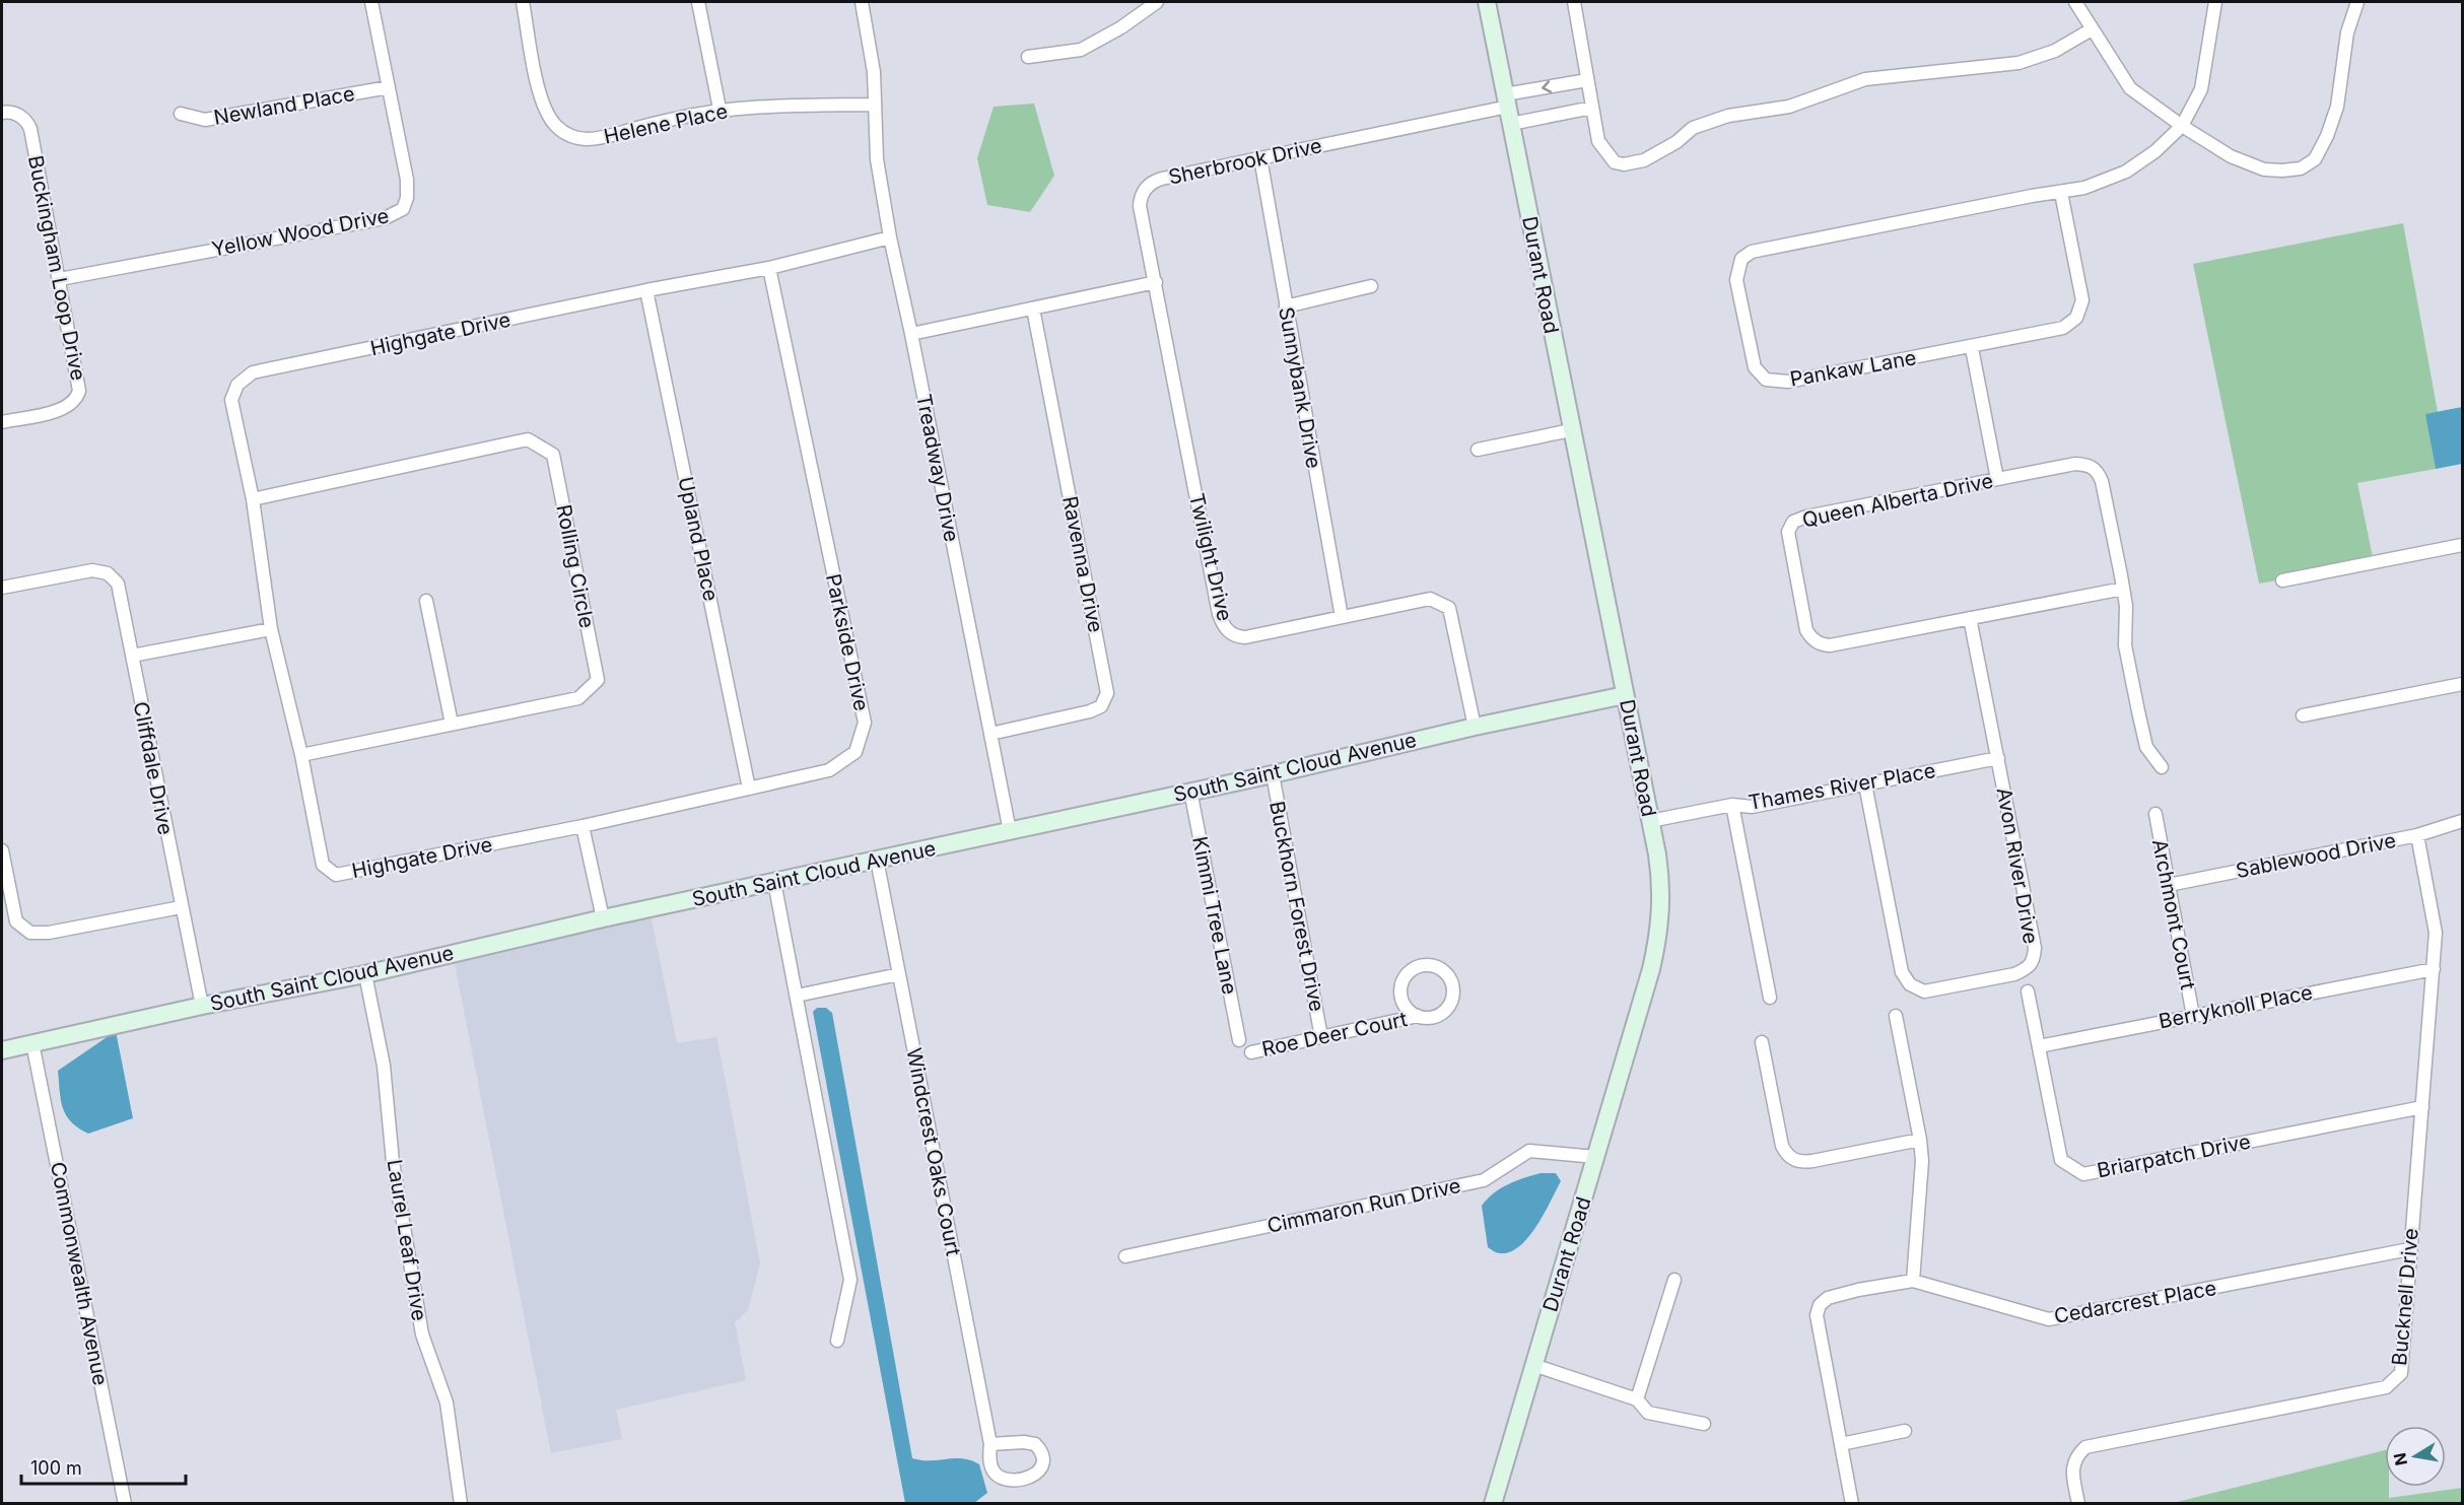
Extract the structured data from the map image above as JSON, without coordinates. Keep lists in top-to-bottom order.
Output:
{
  "streets": {
    "street": [
      "Newland Place",
      "Helene Place",
      "Sherbrook Drive",
      "Yellow Wood Drive",
      "Buckingham Loop Drive",
      "Durant Road",
      "Highgate Drive",
      "Pankaw Lane",
      "Sunnybank Drive",
      "Treadway Drive",
      "Queen Alberta Drive",
      "Upland Place",
      "Twilight Drive",
      "Ravenna Drive",
      "Rolling Circle",
      "Parkside Drive",
      "South Saint Cloud Avenue",
      "Cliffdale Drive",
      "Thames River Place",
      "Sablewood Drive",
      "Avon River Drive",
      "Buckhorn Forest Drive",
      "Archmont Court",
      "Kimmi Tree Lane",
      "Berryknoll Place",
      "Roe Deer Court",
      "Windcrest Oaks Court",
      "Briarpatch Drive",
      "Cimmaron Run Drive",
      "Laurel Leaf Drive",
      "Commonwealth Avenue",
      "Bucknell Drive",
      "Cedarcrest Place"
    ]
  },
  "crossings": [
    ["Newland Place", "Yellow Wood Drive"],
    ["Helene Place", "Treadway Drive"],
    ["Sherbrook Drive", "Durant Road"],
    ["Sherbrook Drive", "Sunnybank Drive"],
    ["Sherbrook Drive", "Twilight Drive"],
    ["Yellow Wood Drive", "Buckingham Loop Drive"],
    ["Durant Road", "South Saint Cloud Avenue"],
    ["Durant Road", "Thames River Place"],
    ["Durant Road", "Cimmaron Run Drive"],
    ["Highgate Drive", "Treadway Drive"],
    ["Highgate Drive", "Upland Place"],
    ["Highgate Drive", "Rolling Circle"],
    ["Highgate Drive", "Parkside Drive"],
    ["Sunnybank Drive", "Twilight Drive"],
    ["Treadway Drive", "Ravenna Drive"],
    ["Treadway Drive", "South Saint Cloud Avenue"],
    ["Queen Alberta Drive", "Avon River Drive"],
    ["Upland Place", "Parkside Drive"],
    ["Twilight Drive", "South Saint Cloud Avenue"],
    ["South Saint Cloud Avenue", "Cliffdale Drive"],
    ["South Saint Cloud Avenue", "Buckhorn Forest Drive"],
    ["South Saint Cloud Avenue", "Kimmi Tree Lane"],
    ["South Saint Cloud Avenue", "Windcrest Oaks Court"],
    ["South Saint Cloud Avenue", "Laurel Leaf Drive"],
    ["South Saint Cloud Avenue", "Commonwealth Avenue"],
    ["Thames River Place", "Avon River Drive"],
    ["Sablewood Drive", "Archmont Court"],
    ["Sablewood Drive", "Bucknell Drive"],
    ["Buckhorn Forest Drive", "Roe Deer Court"],
    ["Archmont Court", "Berryknoll Place"],
    ["Berryknoll Place", "Briarpatch Drive"],
    ["Berryknoll Place", "Bucknell Drive"],
    ["Briarpatch Drive", "Bucknell Drive"],
    ["Bucknell Drive", "Cedarcrest Place"]
  ],
  "scale_bar": "100 m",
  "north": "left"
}
